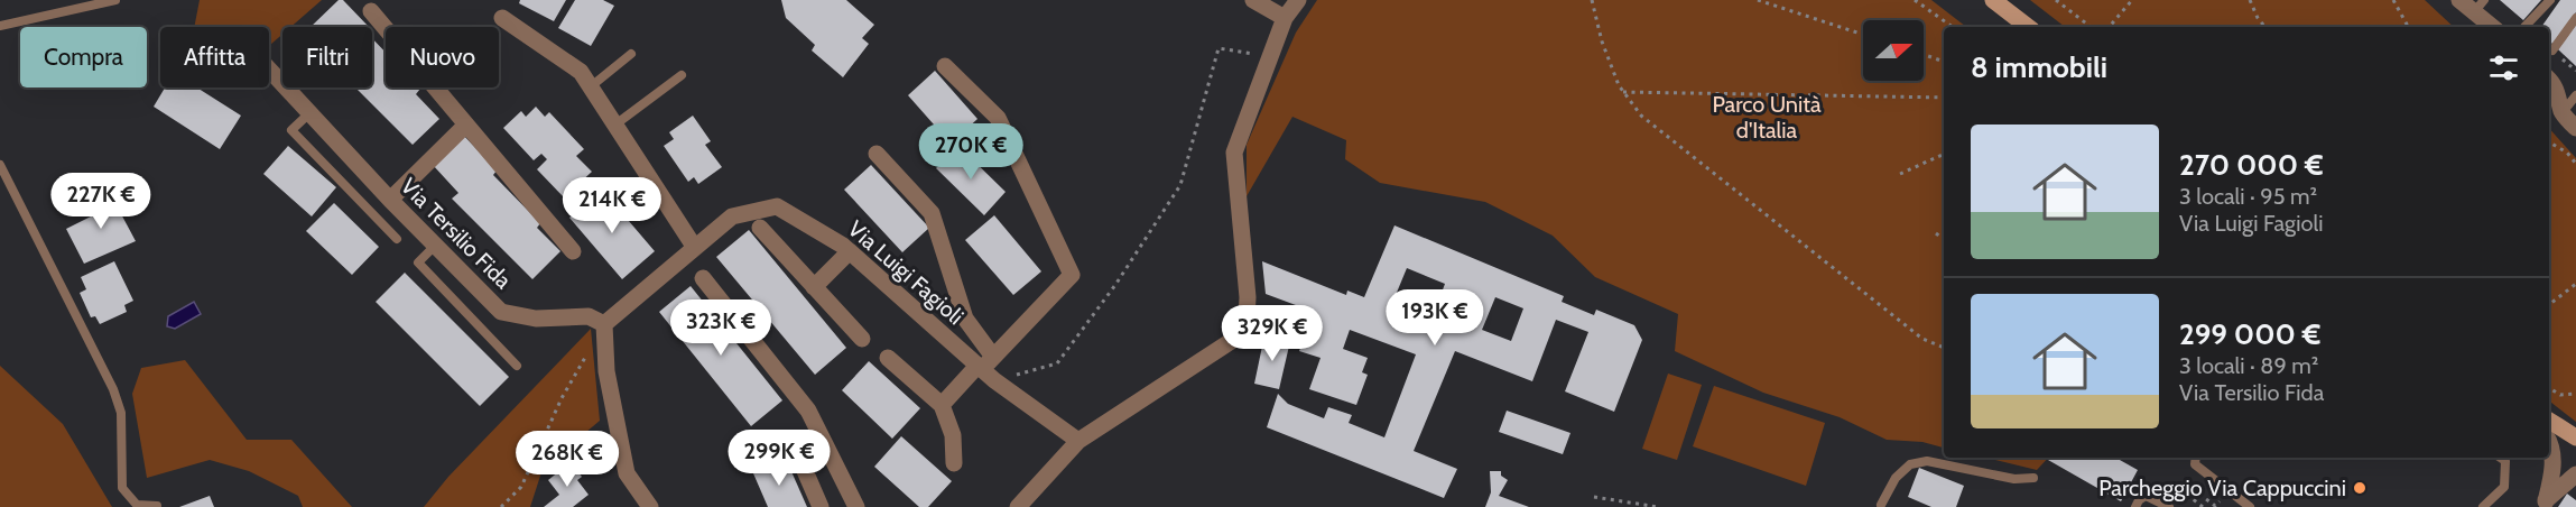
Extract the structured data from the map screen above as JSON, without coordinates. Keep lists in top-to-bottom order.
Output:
{
  "streets": {
    "street": ["Via Tersilio Fida", "Via Luigi Fagioli"]
  },
  "crossings": [
    ["Via Tersilio Fida", "Via Luigi Fagioli"]
  ],
  "parks": ["Parco Unità d'Italia"],
  "places": ["Parcheggio Via Cappuccini"],
  "north": "right",
  "page": {
    "chip": [
      "Compra",
      "Affitta",
      "Filtri",
      "Nuovo"
    ],
    "heading": "8 immobili",
    "list": [
      {
        "name": "270 000 €",
        "note": "3 locali · 95 m² · Via Luigi Fagioli"
      },
      {
        "name": "299 000 €",
        "note": "3 locali · 89 m² · Via Tersilio Fida"
      }
    ],
    "price": [
      "270K €",
      "227K €",
      "214K €",
      "193K €",
      "323K €",
      "329K €",
      "299K €",
      "268K €"
    ]
  }
}
